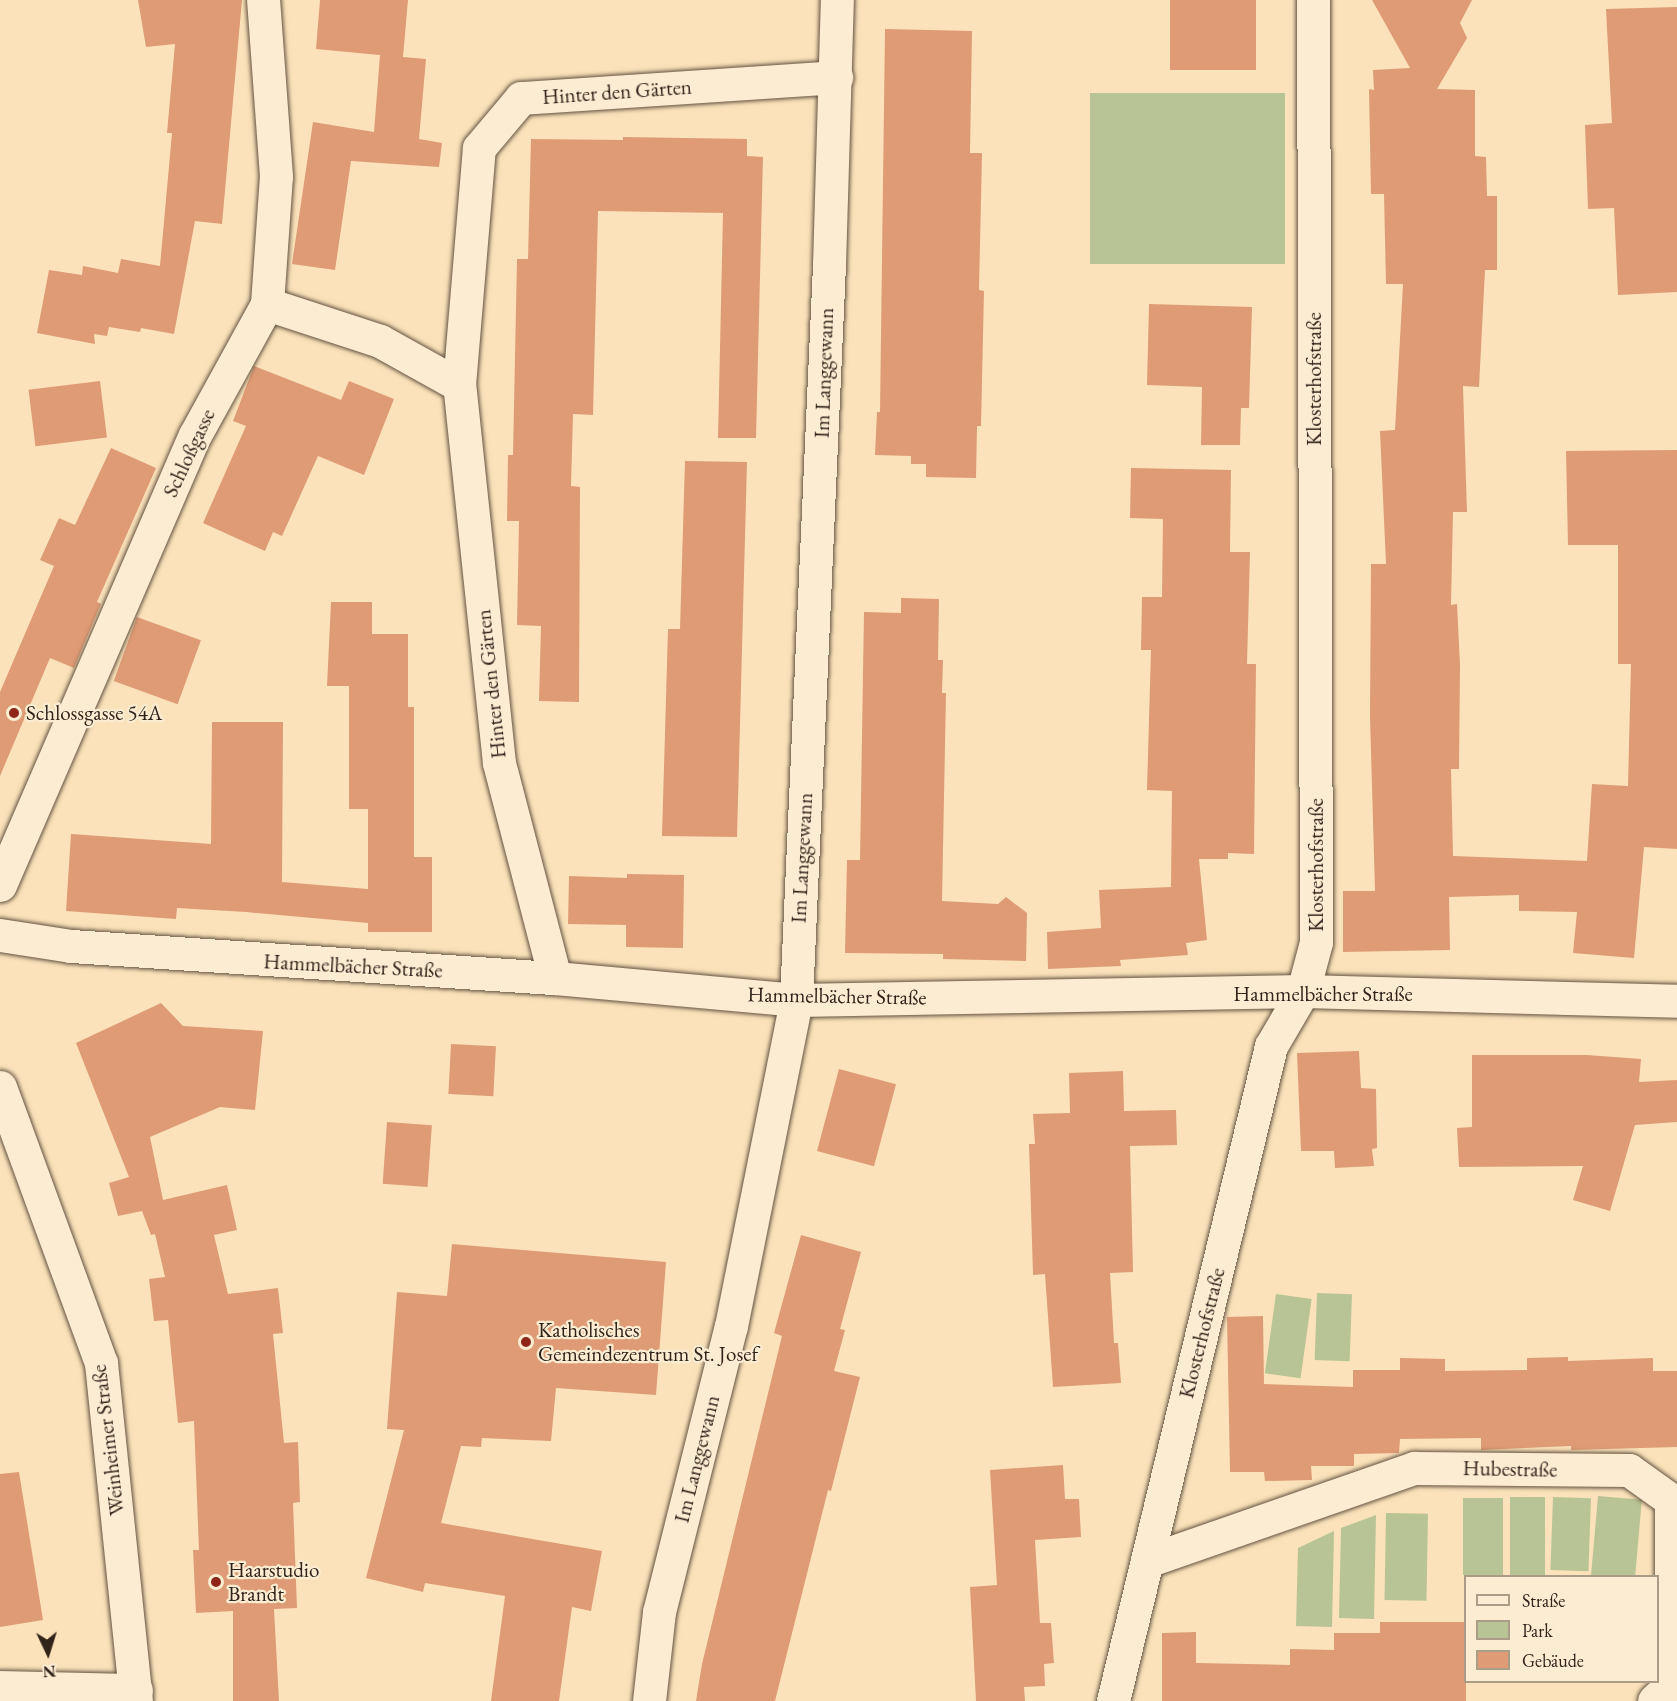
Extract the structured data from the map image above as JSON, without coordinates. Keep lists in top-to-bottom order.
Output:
{
  "streets": {
    "street": [
      "Hinter den Gärten",
      "Im Langgewann",
      "Klosterhofstraße",
      "Schloßgasse",
      "Hammelbächer Straße",
      "Weinheimer Straße",
      "Hubestraße"
    ]
  },
  "crossings": [
    ["Hinter den Gärten", "Im Langgewann"],
    ["Hinter den Gärten", "Hammelbächer Straße"],
    ["Im Langgewann", "Hammelbächer Straße"],
    ["Klosterhofstraße", "Hammelbächer Straße"],
    ["Klosterhofstraße", "Hubestraße"]
  ],
  "places": ["Schlossgasse 54A", "Katholisches Gemeindezentrum St. Josef", "Haarstudio Brandt"],
  "legend": ["Straße", "Park", "Gebäude"],
  "north": "bottom"
}
